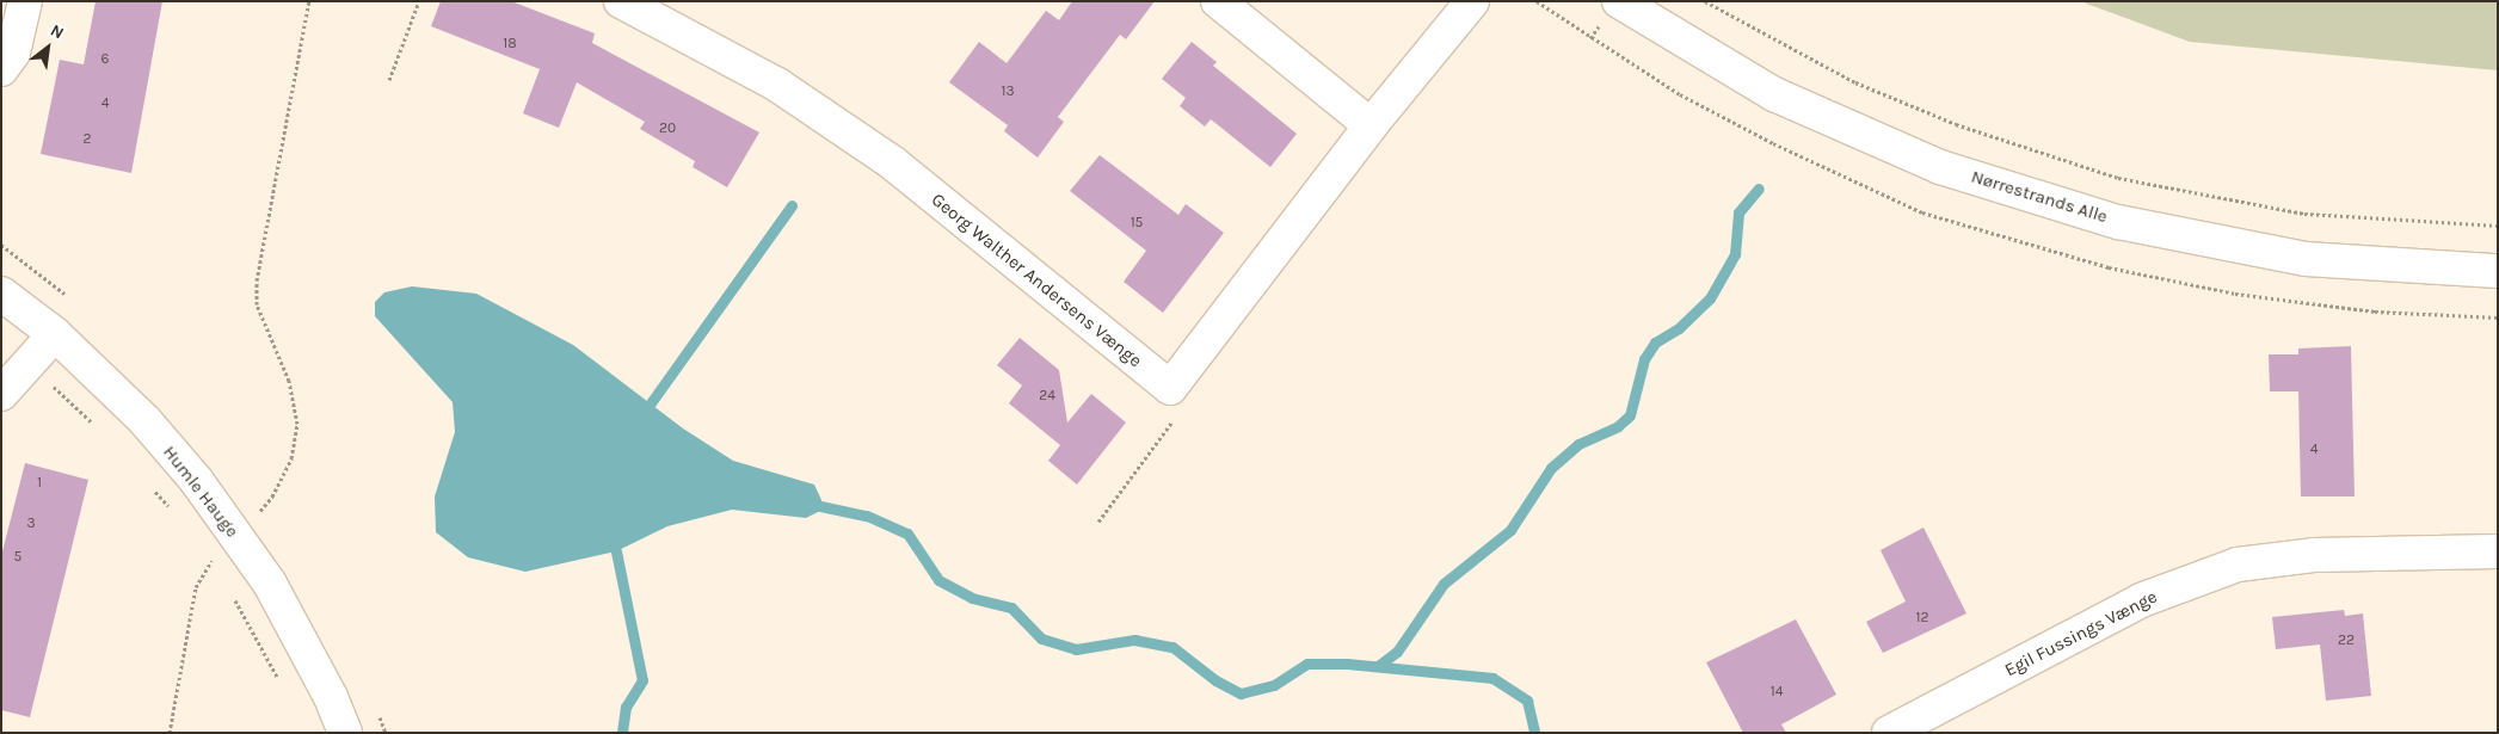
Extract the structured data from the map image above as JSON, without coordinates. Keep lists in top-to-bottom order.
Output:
{
  "streets": {
    "street": [
      "Nørrestrands Alle",
      "Georg Walther Andersens Vænge",
      "Humle Hauge",
      "Egil Fussings Vænge"
    ]
  },
  "house_numbers": [
    "18",
    "6",
    "13",
    "4",
    "20",
    "2",
    "15",
    "24",
    "4",
    "1",
    "3",
    "5",
    "12",
    "22",
    "14"
  ],
  "north": "top right"
}
